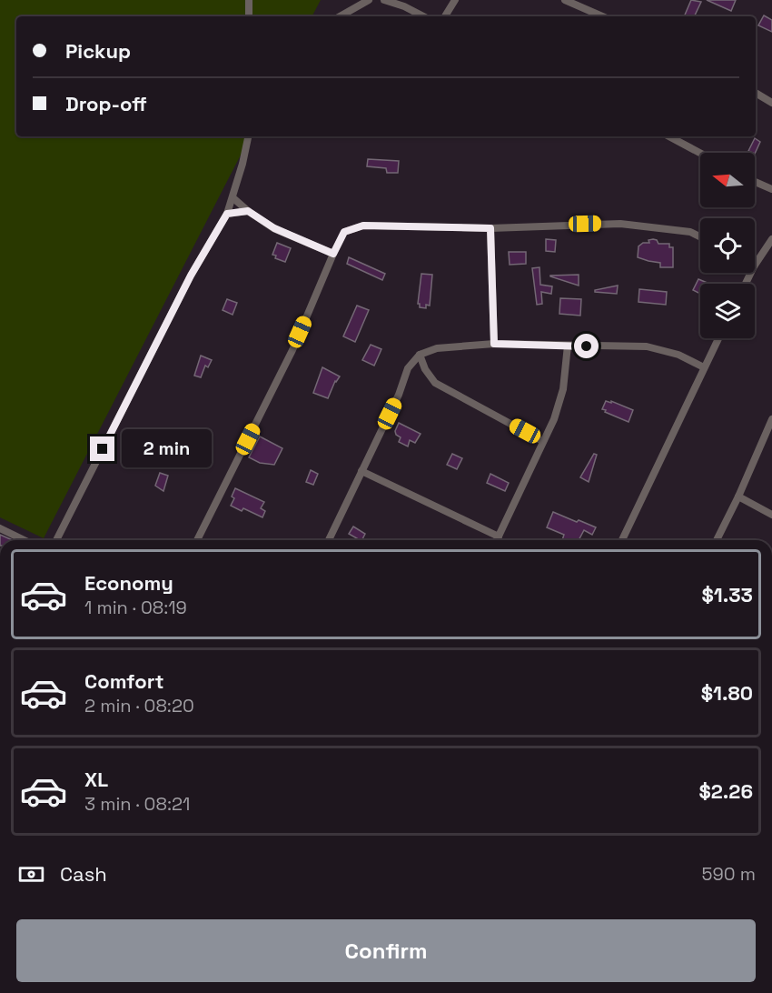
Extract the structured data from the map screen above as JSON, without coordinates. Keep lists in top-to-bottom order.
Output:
{
  "north": "left",
  "page": {
    "banner": ["Pickup", "Drop-off"],
    "bubble": "2 min",
    "list": [
      {
        "name": "Economy",
        "note": "1 min · 08:19",
        "value": "$1.33"
      },
      {
        "name": "Comfort",
        "note": "2 min · 08:20",
        "value": "$1.80"
      },
      {
        "name": "XL",
        "note": "3 min · 08:21",
        "value": "$2.26"
      }
    ],
    "pay": ["Cash", "590 m"],
    "buttons": "Confirm"
  }
}
